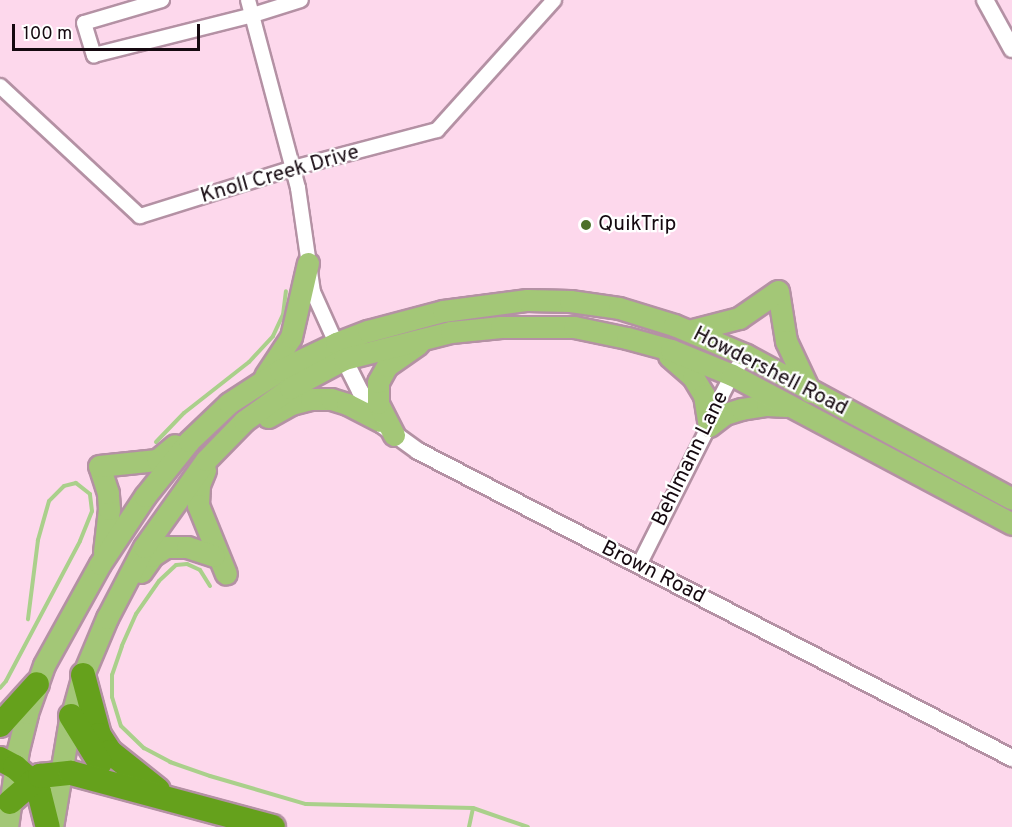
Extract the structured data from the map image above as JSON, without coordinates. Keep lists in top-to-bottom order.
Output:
{
  "streets": {
    "main road": ["Howdershell Road"],
    "street": ["Knoll Creek Drive", "Behlmann Lane", "Brown Road"]
  },
  "crossings": [
    ["Howdershell Road", "Behlmann Lane"],
    ["Howdershell Road", "Brown Road"],
    ["Behlmann Lane", "Brown Road"]
  ],
  "places": ["QuikTrip"],
  "scale_bar": "100 m"
}
